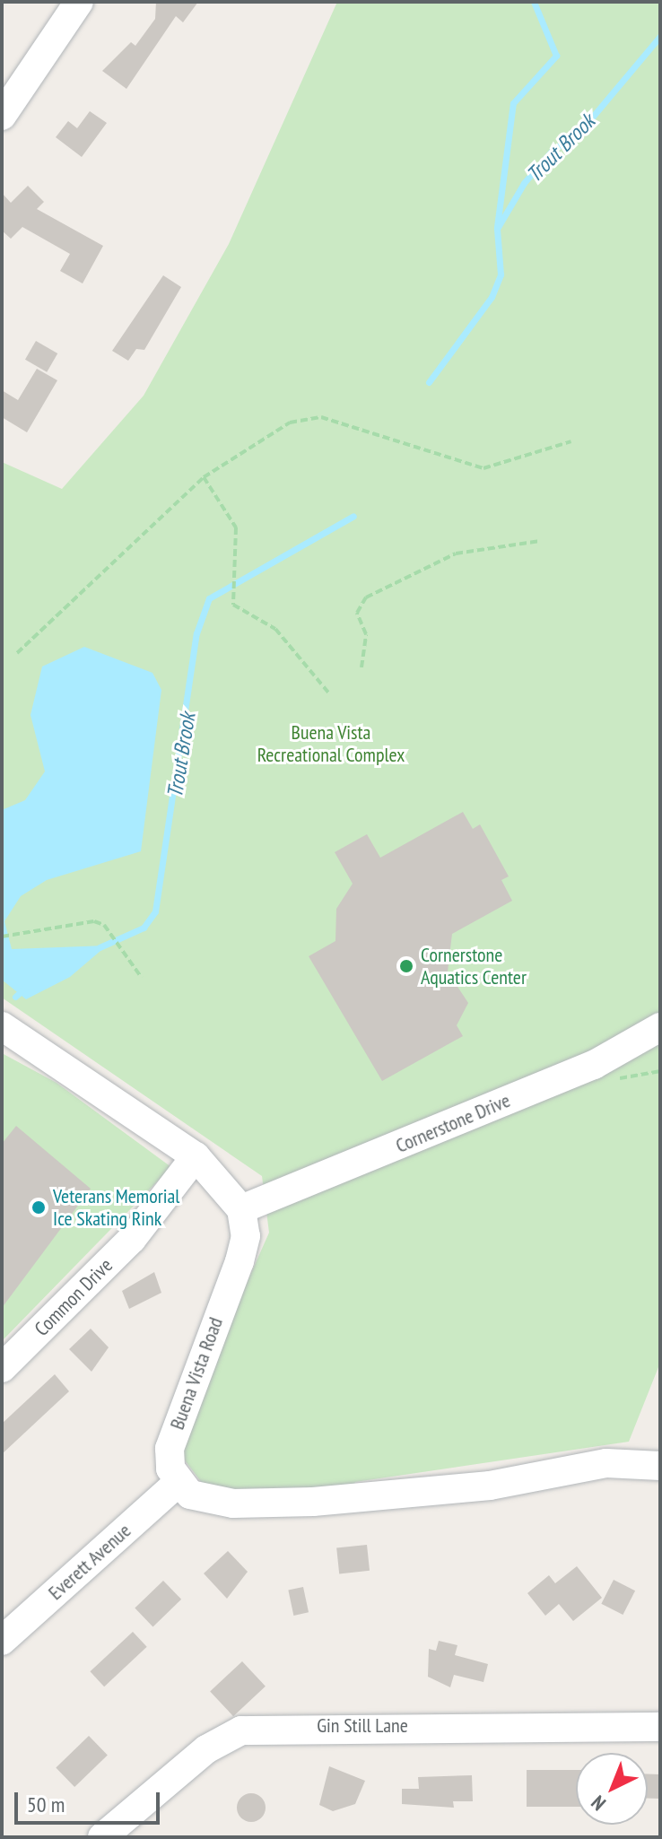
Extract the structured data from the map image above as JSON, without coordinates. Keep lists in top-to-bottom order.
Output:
{
  "streets": {
    "street": [
      "Cornerstone Drive",
      "Common Drive",
      "Buena Vista Road",
      "Everett Avenue",
      "Gin Still Lane"
    ]
  },
  "crossings": [
    ["Cornerstone Drive", "Buena Vista Road"],
    ["Buena Vista Road", "Everett Avenue"]
  ],
  "water": ["Trout Brook"],
  "parks": ["Buena Vista Recreational Complex"],
  "places": ["Cornerstone Aquatics Center", "Veterans Memorial Ice Skating Rink"],
  "scale_bar": "50 m",
  "north": "bottom left"
}
